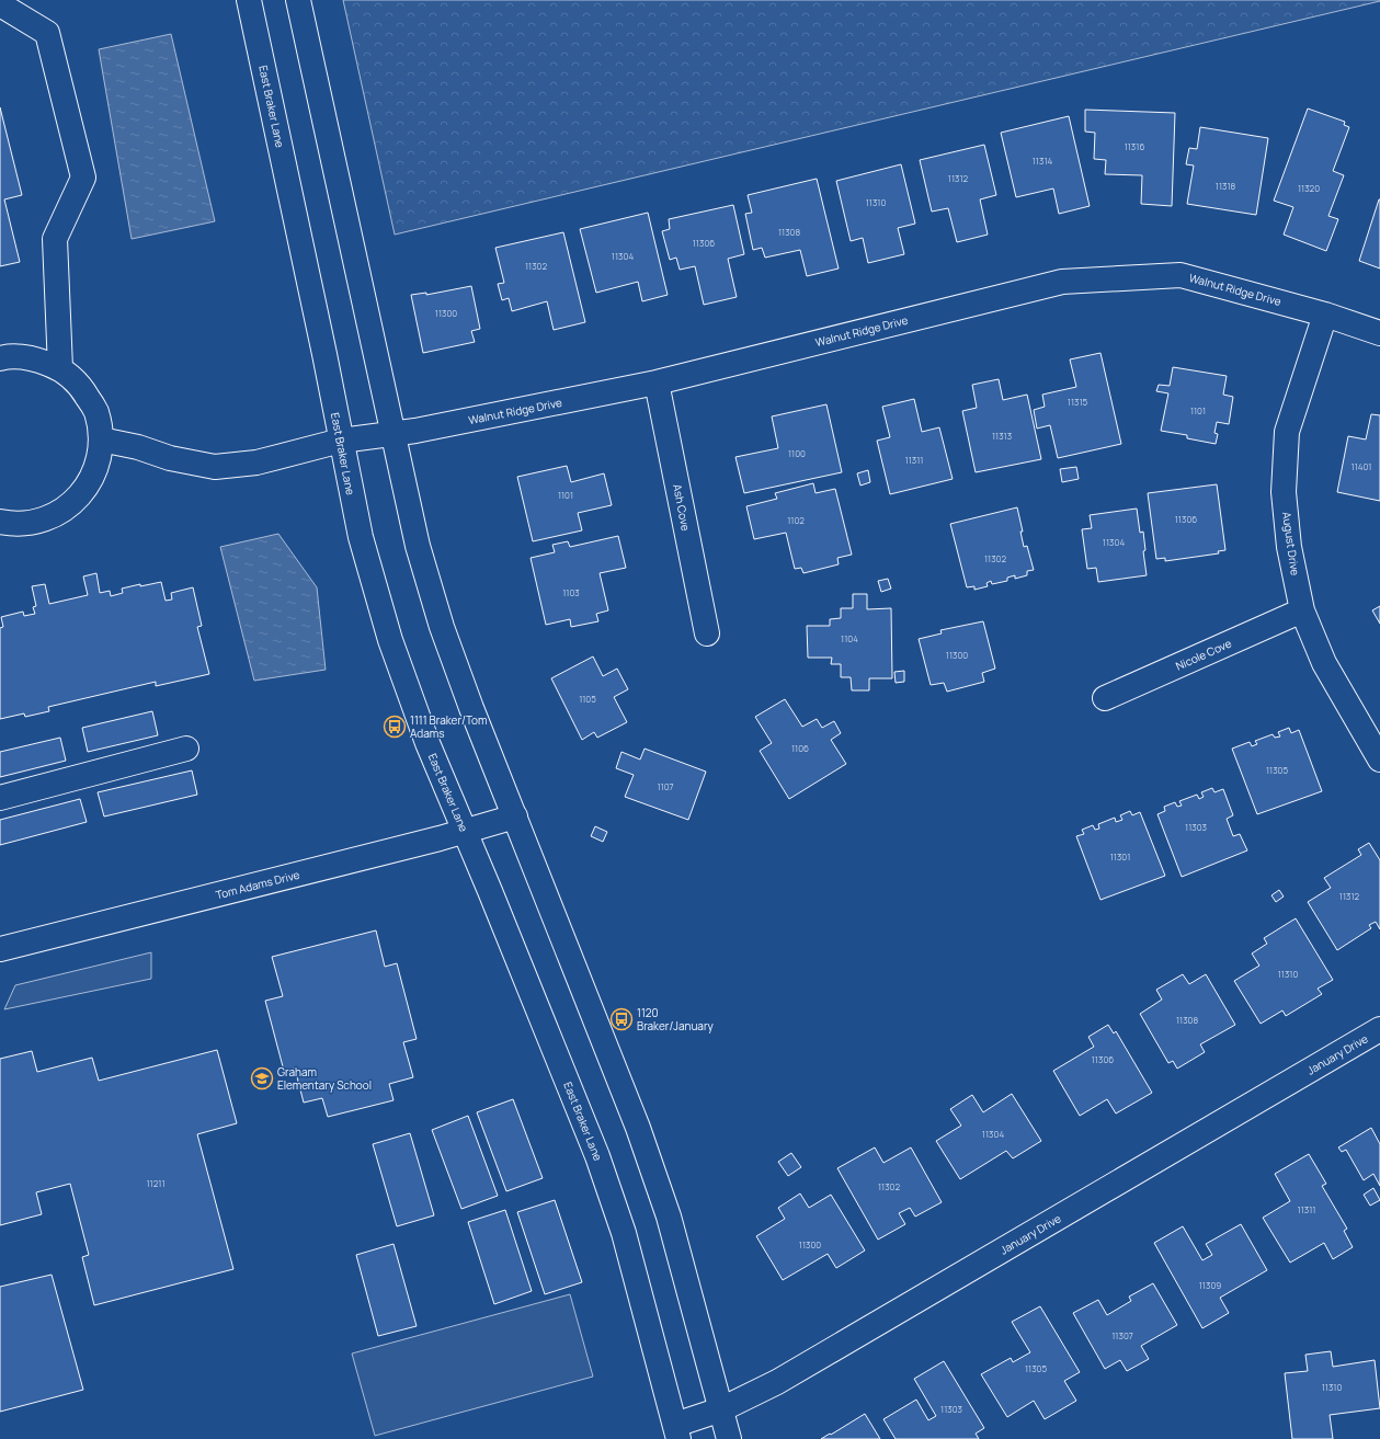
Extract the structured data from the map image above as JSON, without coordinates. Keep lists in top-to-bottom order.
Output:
{
  "streets": {
    "street": [
      "East Braker Lane",
      "Walnut Ridge Drive",
      "Ash Cove",
      "August Drive",
      "Nicole Cove",
      "Tom Adams Drive",
      "January Drive"
    ]
  },
  "crossings": [
    ["East Braker Lane", "Walnut Ridge Drive"],
    ["East Braker Lane", "Tom Adams Drive"],
    ["East Braker Lane", "January Drive"],
    ["Walnut Ridge Drive", "Ash Cove"],
    ["Walnut Ridge Drive", "August Drive"],
    ["August Drive", "Nicole Cove"]
  ],
  "places": {
    "bus stop": ["1111 Braker/Tom Adams", "1120 Braker/January"],
    "school or university": ["Graham Elementary School"]
  },
  "house_numbers": [
    "11316",
    "11314",
    "11312",
    "11318",
    "11320",
    "11310",
    "11308",
    "11306",
    "11304",
    "11302",
    "11300",
    "11315",
    "1101",
    "11313",
    "1100",
    "11311",
    "11401",
    "1101",
    "11306",
    "1102",
    "11304",
    "11302",
    "1103",
    "1104",
    "11300",
    "1105",
    "1106",
    "11305",
    "1107",
    "11303",
    "11301",
    "11312",
    "11310",
    "11308",
    "11306",
    "11304",
    "11211",
    "11302",
    "11311",
    "11300",
    "11309",
    "11307",
    "11305",
    "11310",
    "11303"
  ]
}
